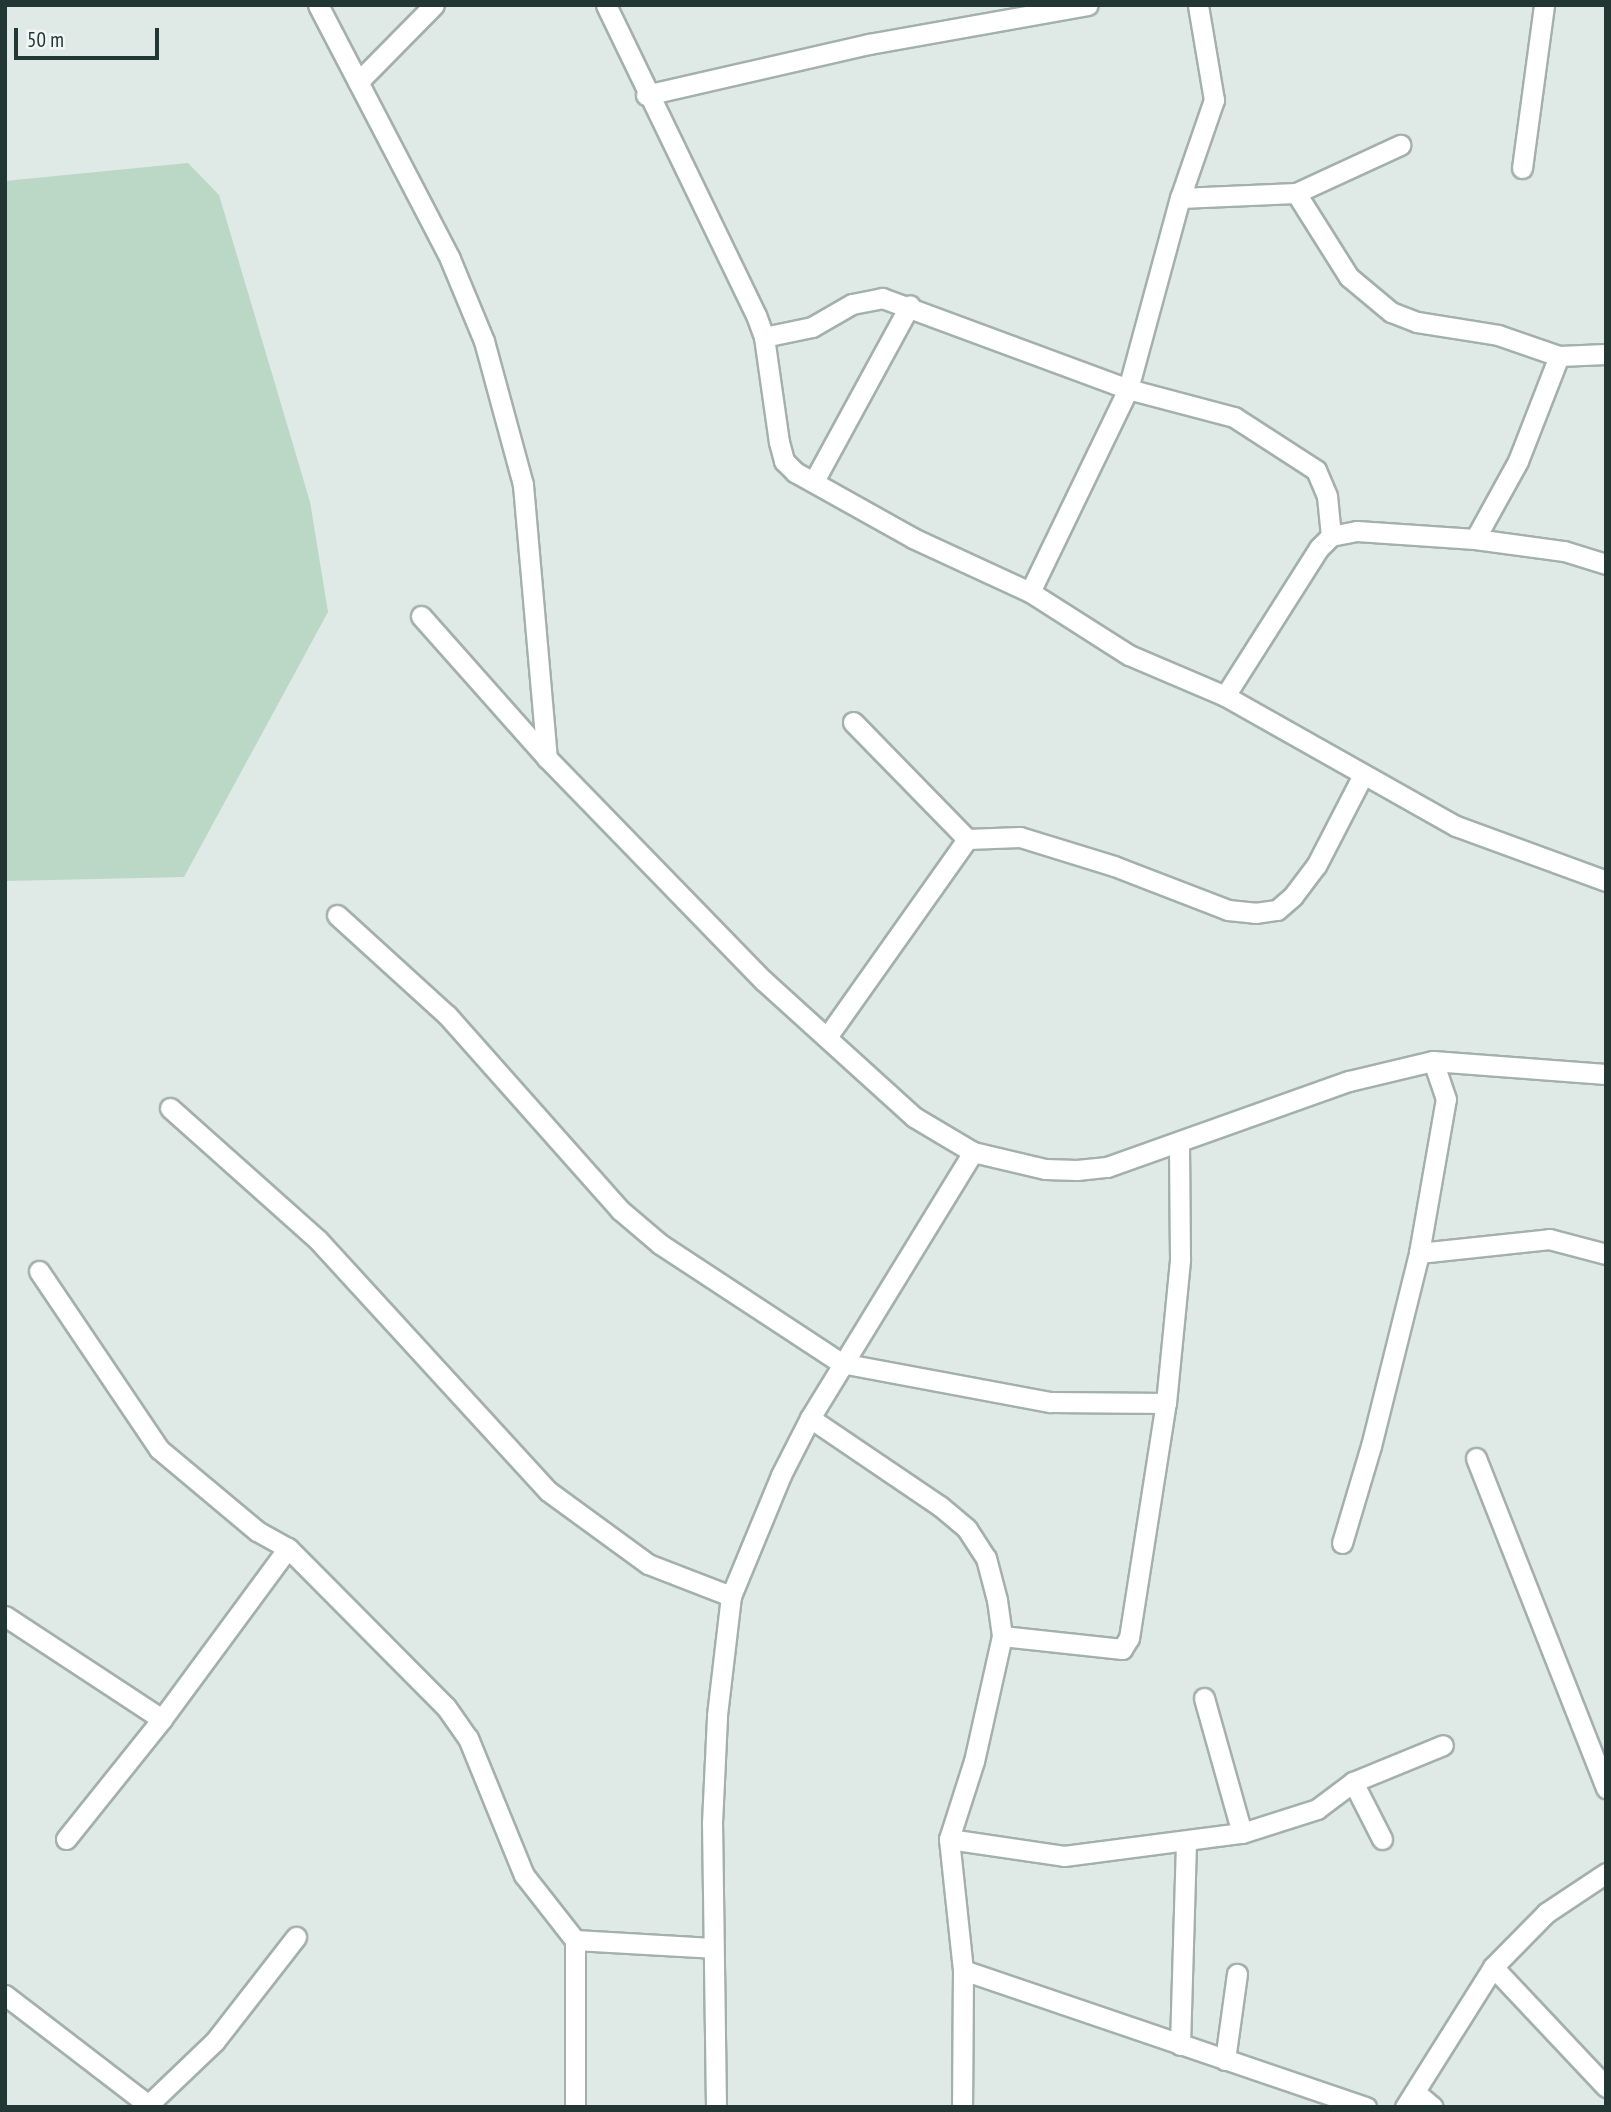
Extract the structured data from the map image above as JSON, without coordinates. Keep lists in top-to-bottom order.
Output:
{
  "scale_bar": "50 m"
}
